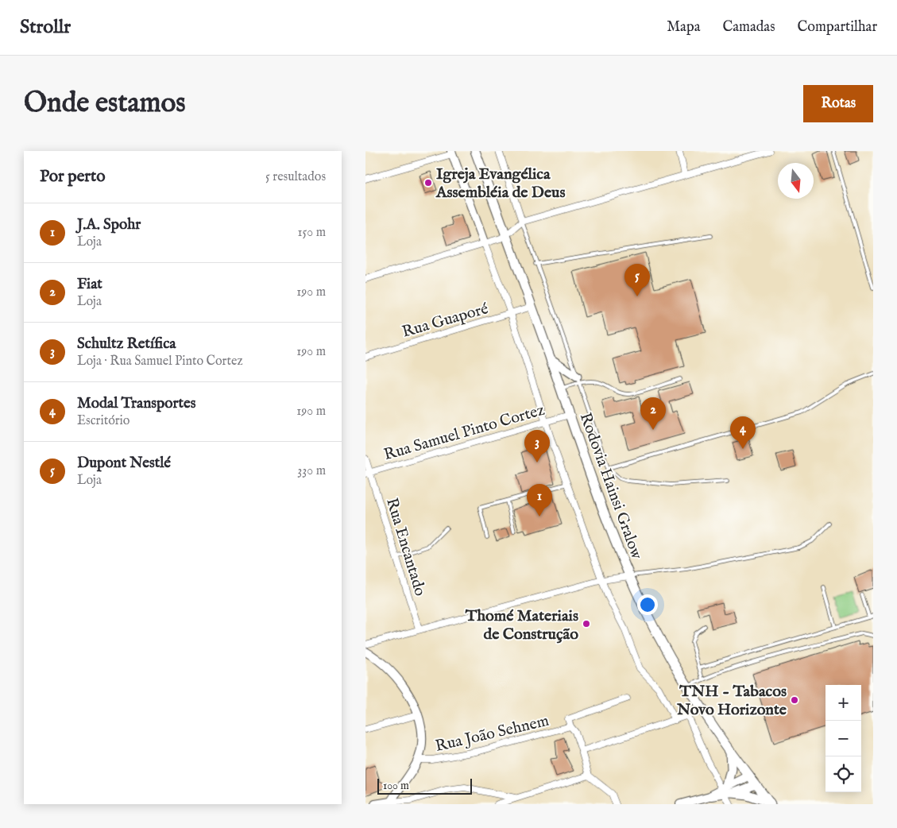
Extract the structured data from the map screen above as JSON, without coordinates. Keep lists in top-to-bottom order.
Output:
{
  "streets": {
    "main road": ["Rodovia Hainsi Gralow"],
    "street": [
      "Rua Guaporé",
      "Rua Samuel Pinto Cortez",
      "Rua Encantado",
      "Rua João Sehnem"
    ]
  },
  "crossings": [
    ["Rua Guaporé", "Rodovia Hainsi Gralow"],
    ["Rua Samuel Pinto Cortez", "Rodovia Hainsi Gralow"],
    ["Rua Samuel Pinto Cortez", "Rua Encantado"]
  ],
  "places": ["Igreja Evangélica Assembléia de Deus", "Thomé Materiais de Construção", "TNH - Tabacos Novo Horizonte"],
  "scale_bar": "100 m",
  "north": "bottom",
  "page": {
    "header": "Strollr",
    "nav": ["Mapa", "Camadas", "Compartilhar"],
    "buttons": "Rotas",
    "title": "Onde estamos",
    "heading": ["Por perto", "5 resultados"],
    "list": [
      {
        "mark": "1",
        "name": "J.A. Spohr",
        "note": "Loja",
        "value": "150 m"
      },
      {
        "mark": "2",
        "name": "Fiat",
        "note": "Loja",
        "value": "190 m"
      },
      {
        "mark": "3",
        "name": "Schultz Retífica",
        "note": "Loja · Rua Samuel Pinto Cortez",
        "value": "190 m"
      },
      {
        "mark": "4",
        "name": "Modal Transportes",
        "note": "Escritório",
        "value": "190 m"
      },
      {
        "mark": "5",
        "name": "Dupont Nestlé",
        "note": "Loja",
        "value": "330 m"
      }
    ],
    "pins": [
      "5",
      "2",
      "4",
      "3",
      "1"
    ],
    "map_buttons": ["+", "−"],
    "scale": "100 m"
  }
}
